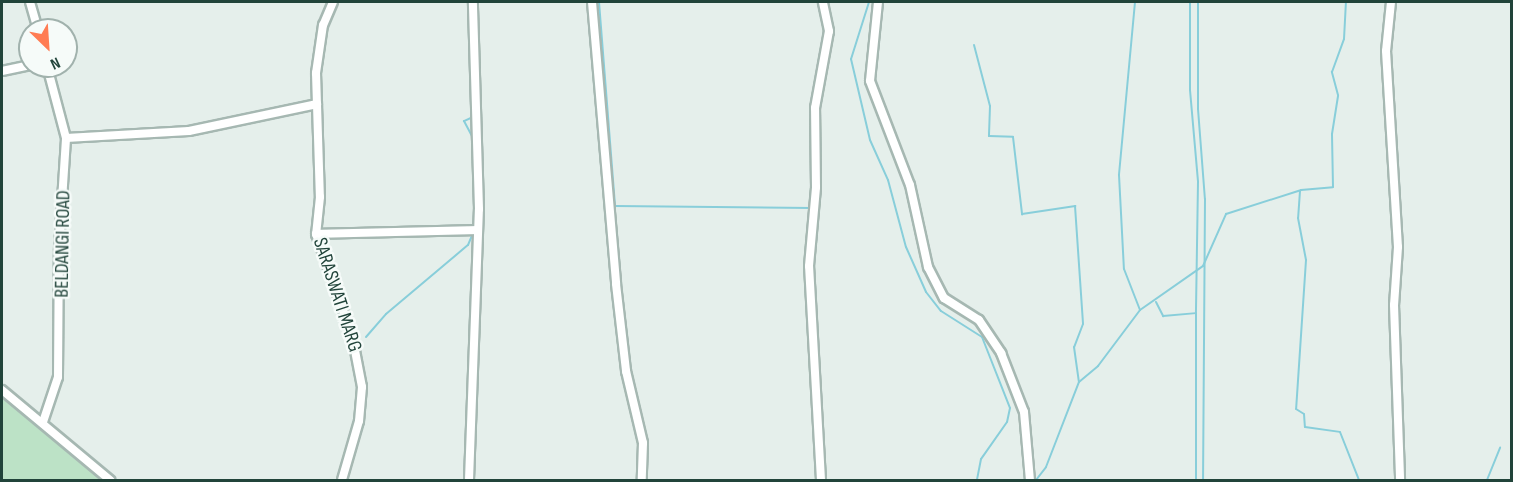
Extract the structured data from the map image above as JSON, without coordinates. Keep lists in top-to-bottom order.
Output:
{
  "streets": {
    "street": ["BELDANGI ROAD", "SARASWATI MARG"]
  },
  "north": "bottom right"
}
